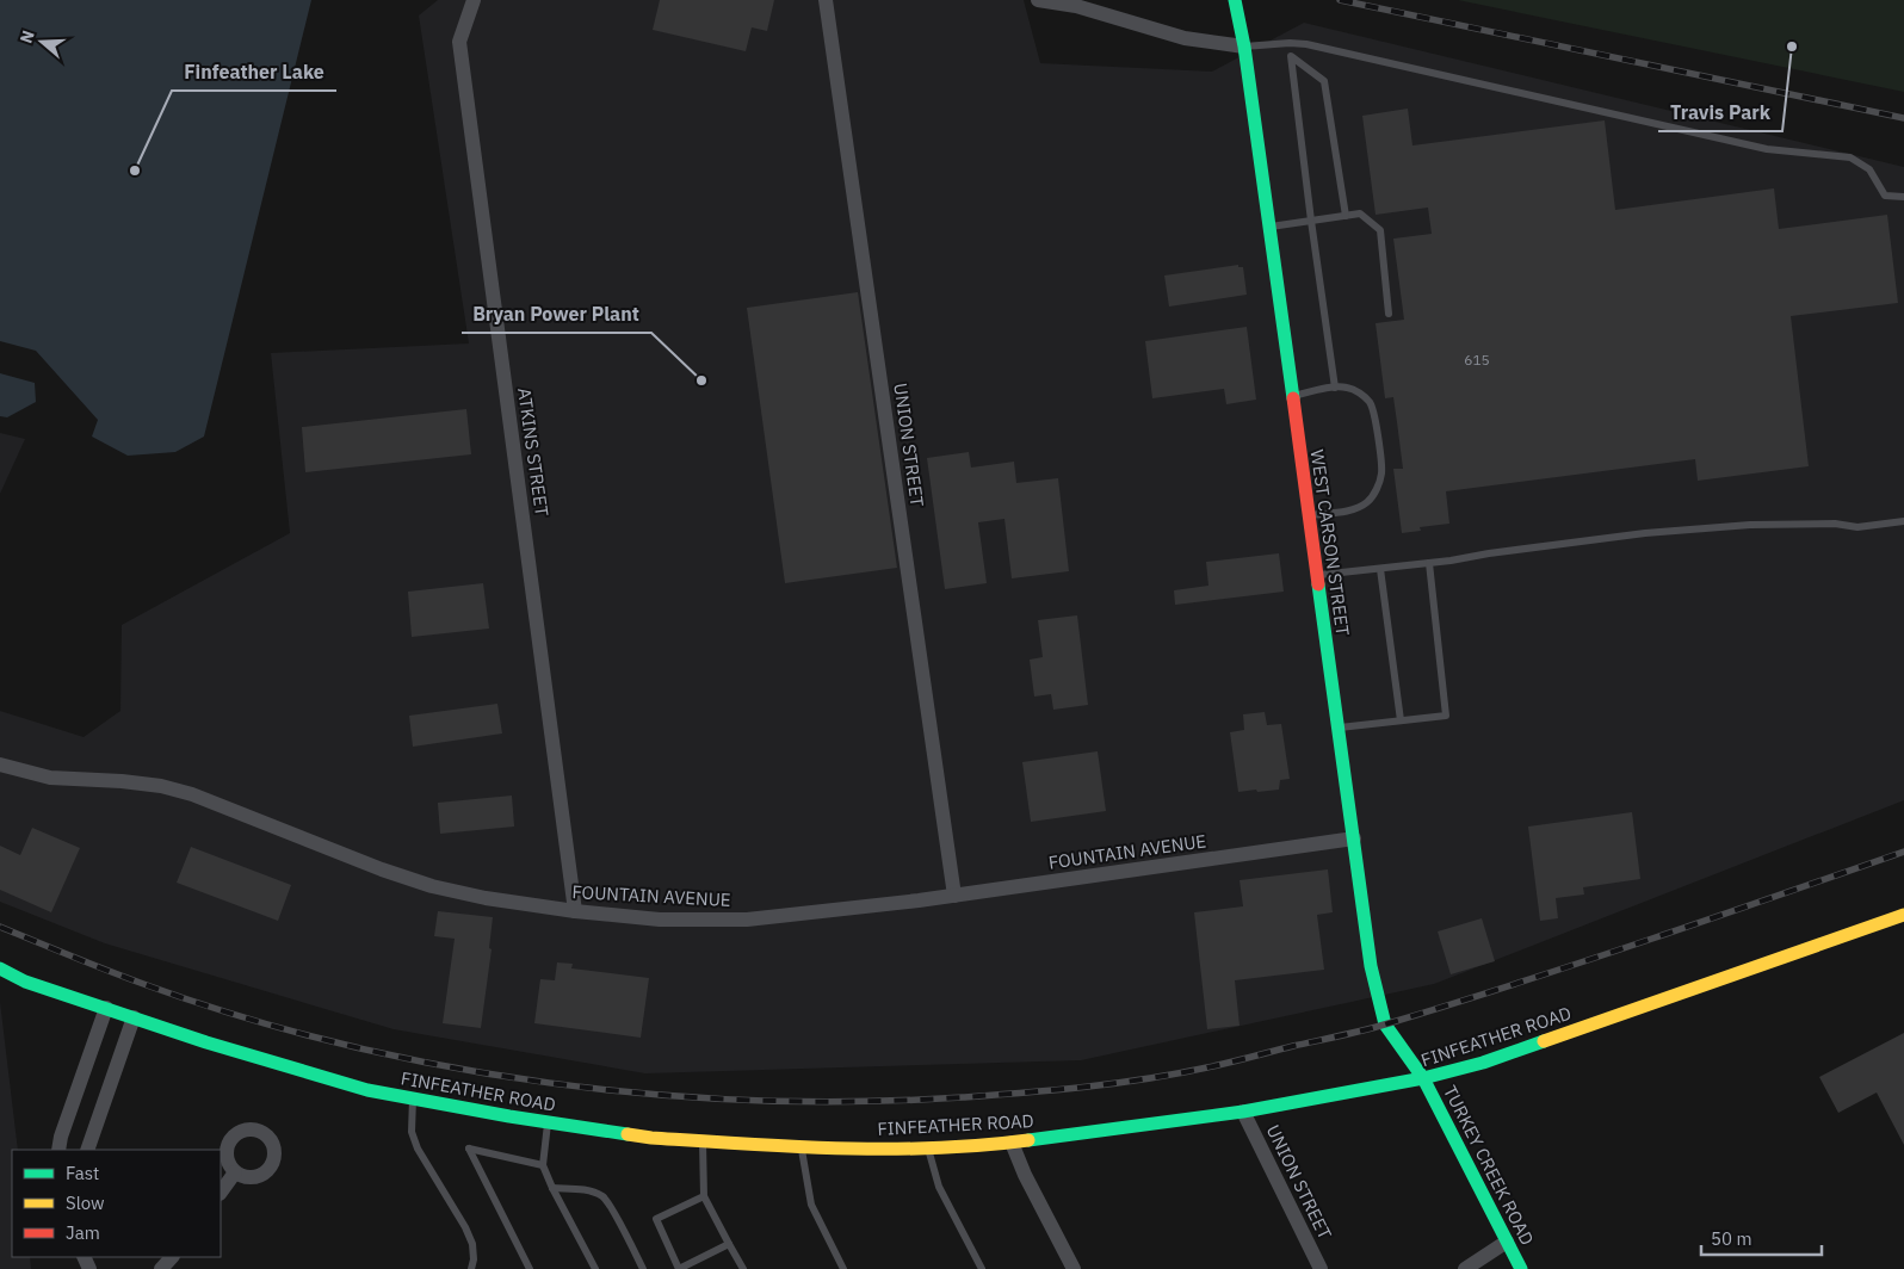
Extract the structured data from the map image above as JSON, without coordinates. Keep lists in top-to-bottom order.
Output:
{
  "streets": {
    "street": [
      "UNION STREET",
      "ATKINS STREET",
      "WEST CARSON STREET",
      "FOUNTAIN AVENUE",
      "FINFEATHER ROAD",
      "TURKEY CREEK ROAD"
    ]
  },
  "crossings": [
    ["UNION STREET", "FOUNTAIN AVENUE"],
    ["UNION STREET", "FINFEATHER ROAD"],
    ["ATKINS STREET", "FOUNTAIN AVENUE"],
    ["WEST CARSON STREET", "FOUNTAIN AVENUE"],
    ["WEST CARSON STREET", "FINFEATHER ROAD"],
    ["WEST CARSON STREET", "TURKEY CREEK ROAD"],
    ["FINFEATHER ROAD", "TURKEY CREEK ROAD"]
  ],
  "places": ["Travis Park", "Finfeather Lake", "Bryan Power Plant"],
  "house_numbers": ["615"],
  "legend": ["Fast", "Slow", "Jam"],
  "scale_bar": "50 m",
  "north": "left"
}
